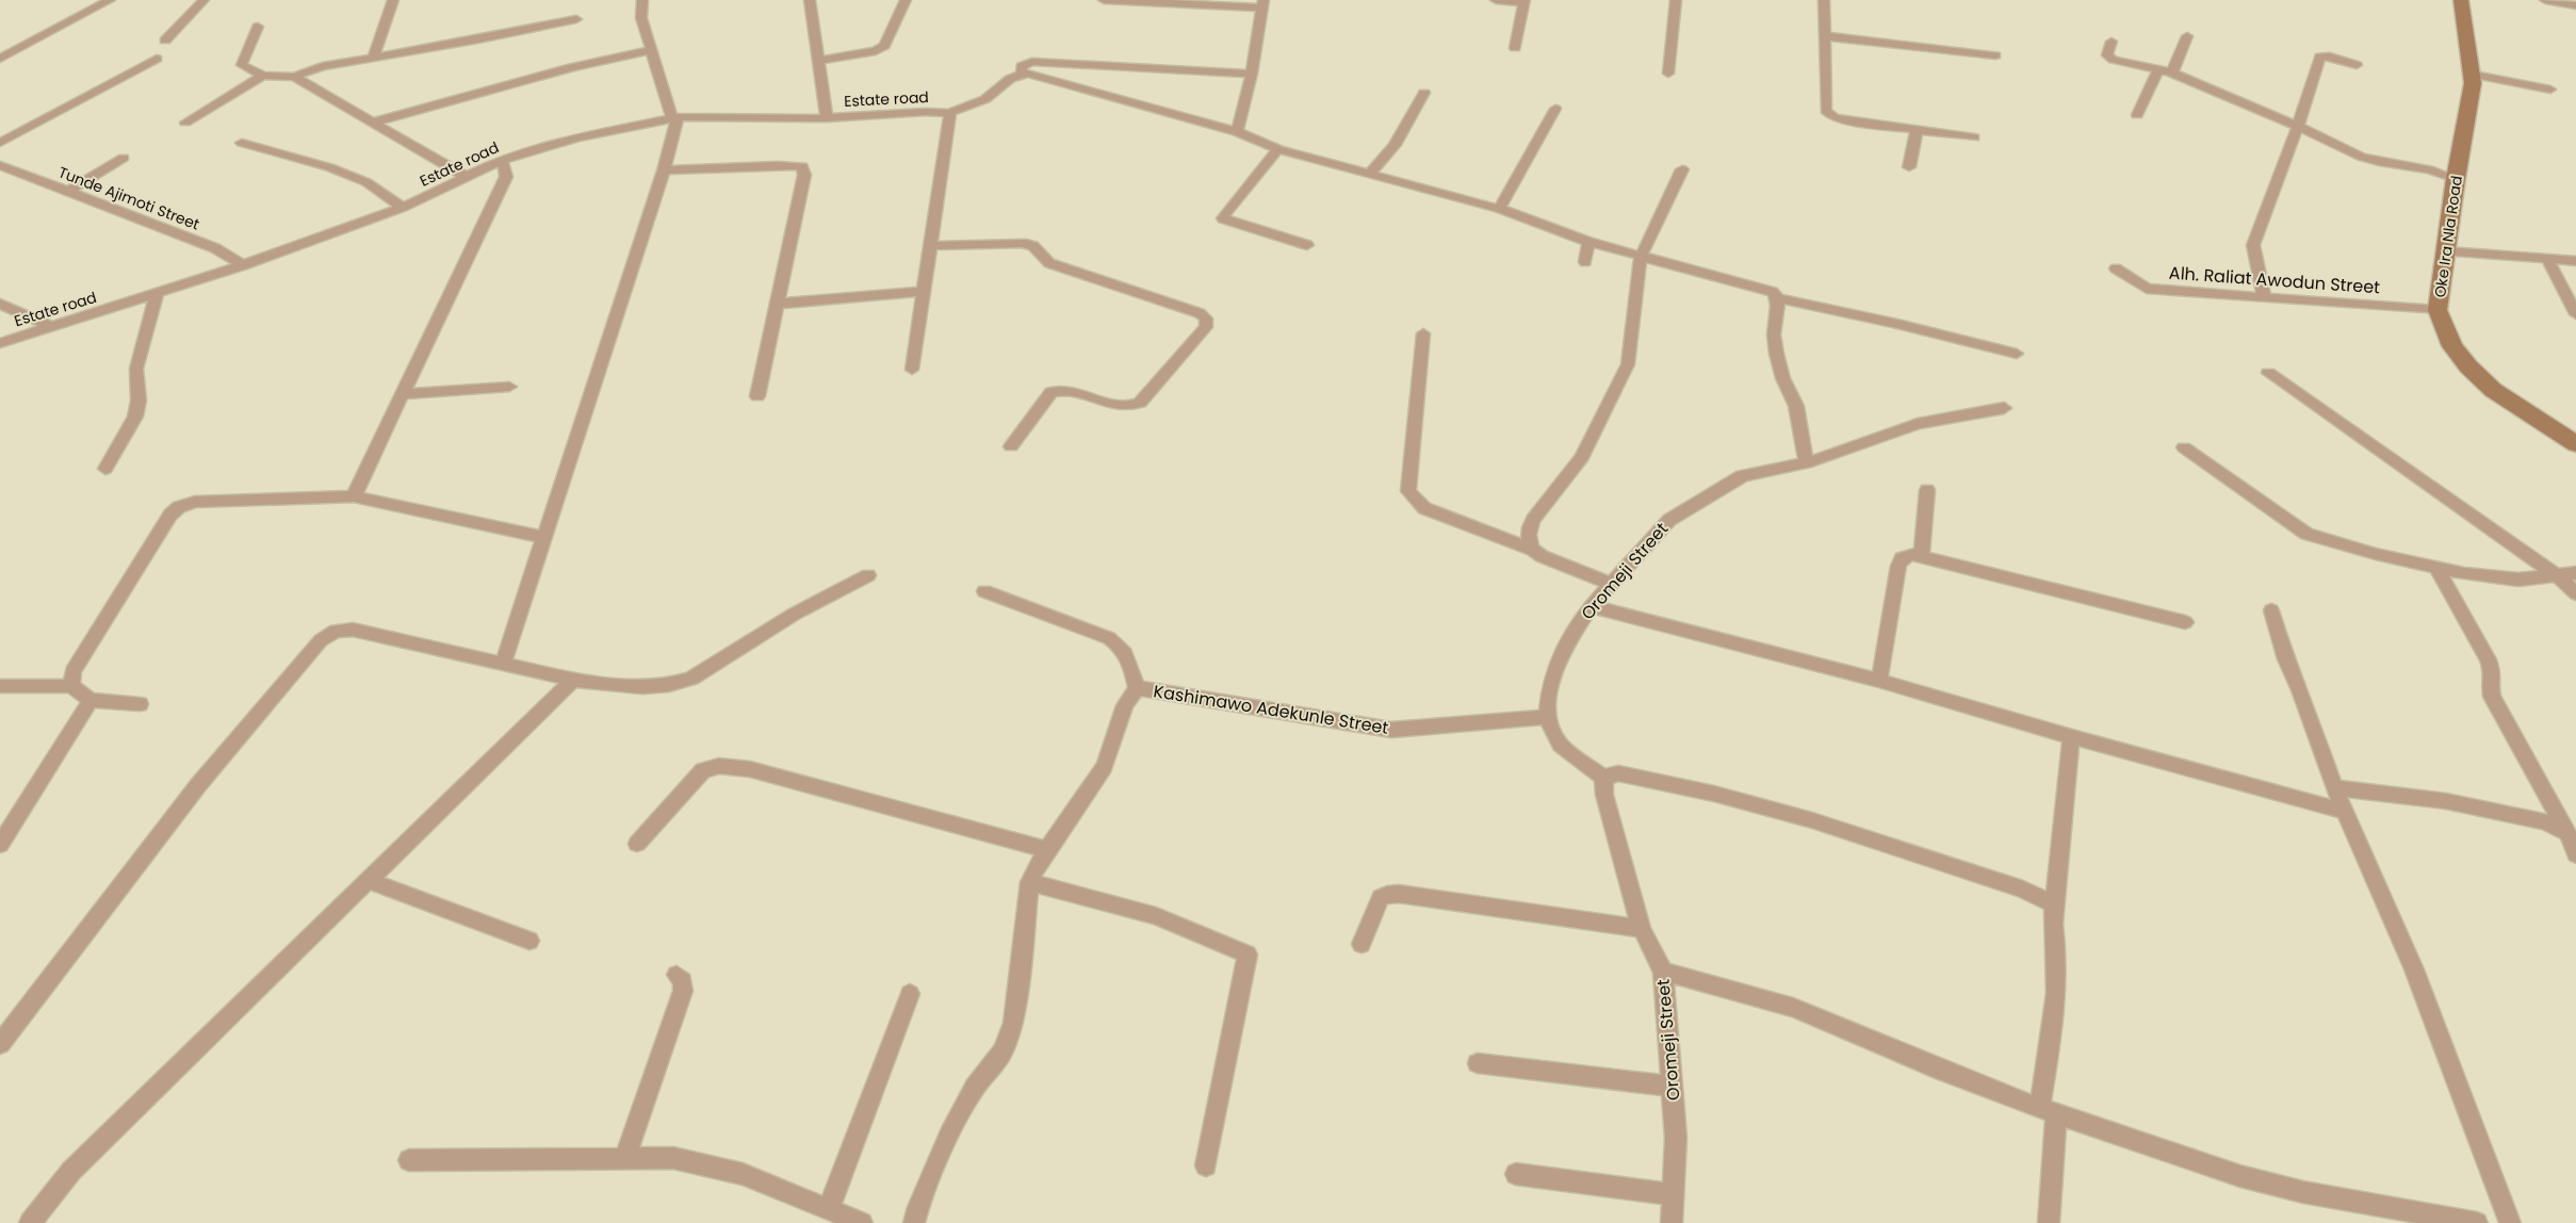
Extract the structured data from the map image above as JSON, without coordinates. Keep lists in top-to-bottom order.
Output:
{
  "streets": {
    "street": [
      "Estate road",
      "Tunde Ajimoti Street",
      "Oke Ira Nla Road",
      "Alh. Raliat Awodun Street",
      "Oromeji Street",
      "Kashimawo Adekunle Street"
    ]
  },
  "crossings": [
    ["Estate road", "Tunde Ajimoti Street"],
    ["Oke Ira Nla Road", "Alh. Raliat Awodun Street"],
    ["Oromeji Street", "Kashimawo Adekunle Street"]
  ]
}
